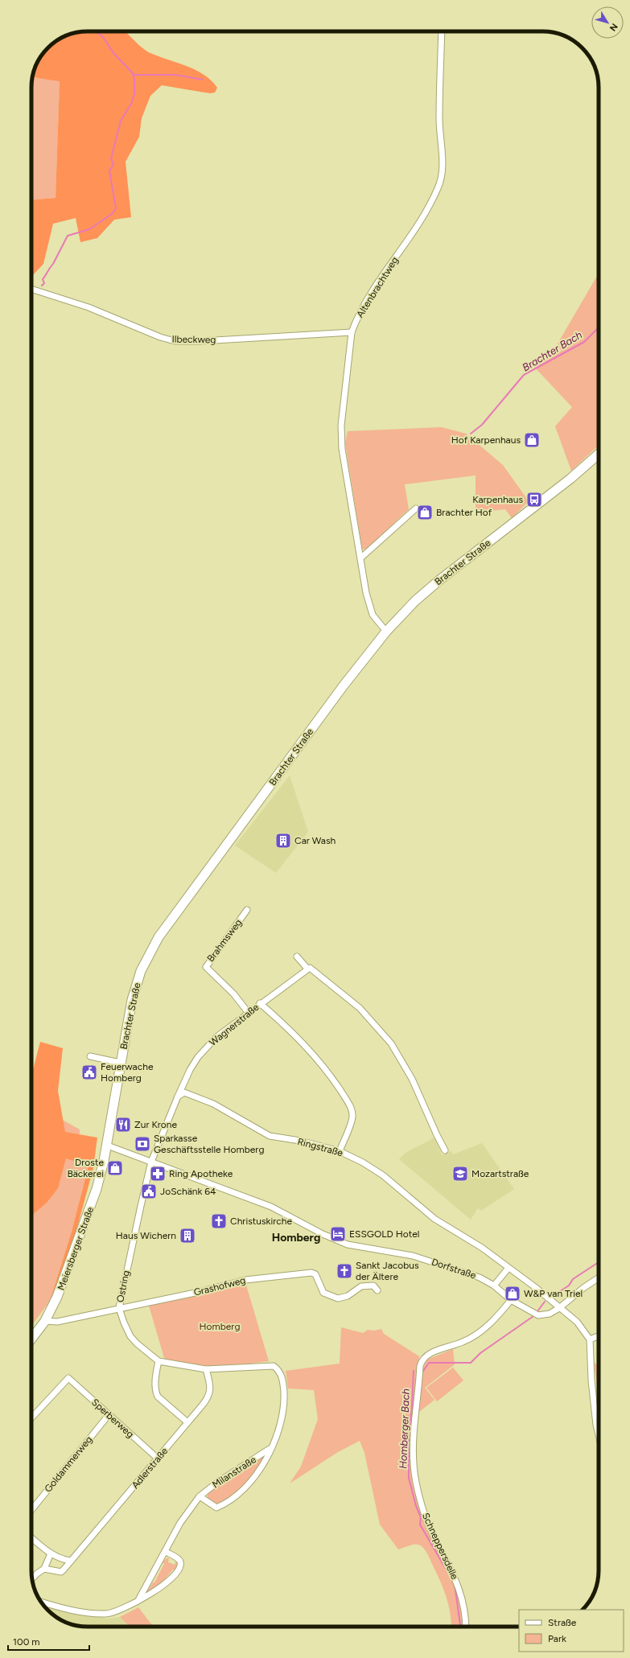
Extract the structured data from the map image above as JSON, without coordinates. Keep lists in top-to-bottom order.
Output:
{
  "streets": {
    "main road": ["Brachter Straße", "Meiersberger Straße"],
    "street": [
      "Altenbrachtweg",
      "Ilbeckweg",
      "Brahmsweg",
      "Wagnerstraße",
      "Ringstraße",
      "Dorfstraße",
      "Ostring",
      "Grashofweg",
      "Sperberweg",
      "Goldammerweg",
      "Adlerstraße",
      "Milanstraße",
      "Schneppersdelle"
    ]
  },
  "crossings": [
    ["Altenbrachtweg", "Ilbeckweg"],
    ["Altenbrachtweg", "Brachter Straße"],
    ["Brachter Straße", "Meiersberger Straße"],
    ["Brachter Straße", "Dorfstraße"],
    ["Brahmsweg", "Wagnerstraße"],
    ["Wagnerstraße", "Ringstraße"],
    ["Ringstraße", "Dorfstraße"],
    ["Meiersberger Straße", "Dorfstraße"],
    ["Meiersberger Straße", "Grashofweg"],
    ["Dorfstraße", "Ostring"],
    ["Dorfstraße", "Schneppersdelle"],
    ["Ostring", "Grashofweg"],
    ["Ostring", "Adlerstraße"],
    ["Ostring", "Milanstraße"],
    ["Sperberweg", "Goldammerweg"],
    ["Sperberweg", "Adlerstraße"]
  ],
  "districts": ["Homberg"],
  "water": ["Brachter Bach", "Homberger Bach"],
  "parks": ["Homberg"],
  "places": {
    "shop": [
      "Hof Karpenhaus",
      "Brachter Hof",
      "Droste Bäckerei",
      "W&P van Triel"
    ],
    "bus stop": ["Karpenhaus"],
    "building": ["Car Wash", "Haus Wichern"],
    "public building": ["Feuerwache Homberg", "JoSchänk 64"],
    "restaurant": ["Zur Krone"],
    "bank": ["Sparkasse Geschäftsstelle Homberg"],
    "pharmacy": ["Ring Apotheke"],
    "school or university": ["Mozartstraße"],
    "church": ["Christuskirche", "Sankt Jacobus der Ältere"],
    "hotel": ["ESSGOLD Hotel"]
  },
  "legend": ["Straße", "Park"],
  "scale_bar": "100 m",
  "north": "bottom right"
}
